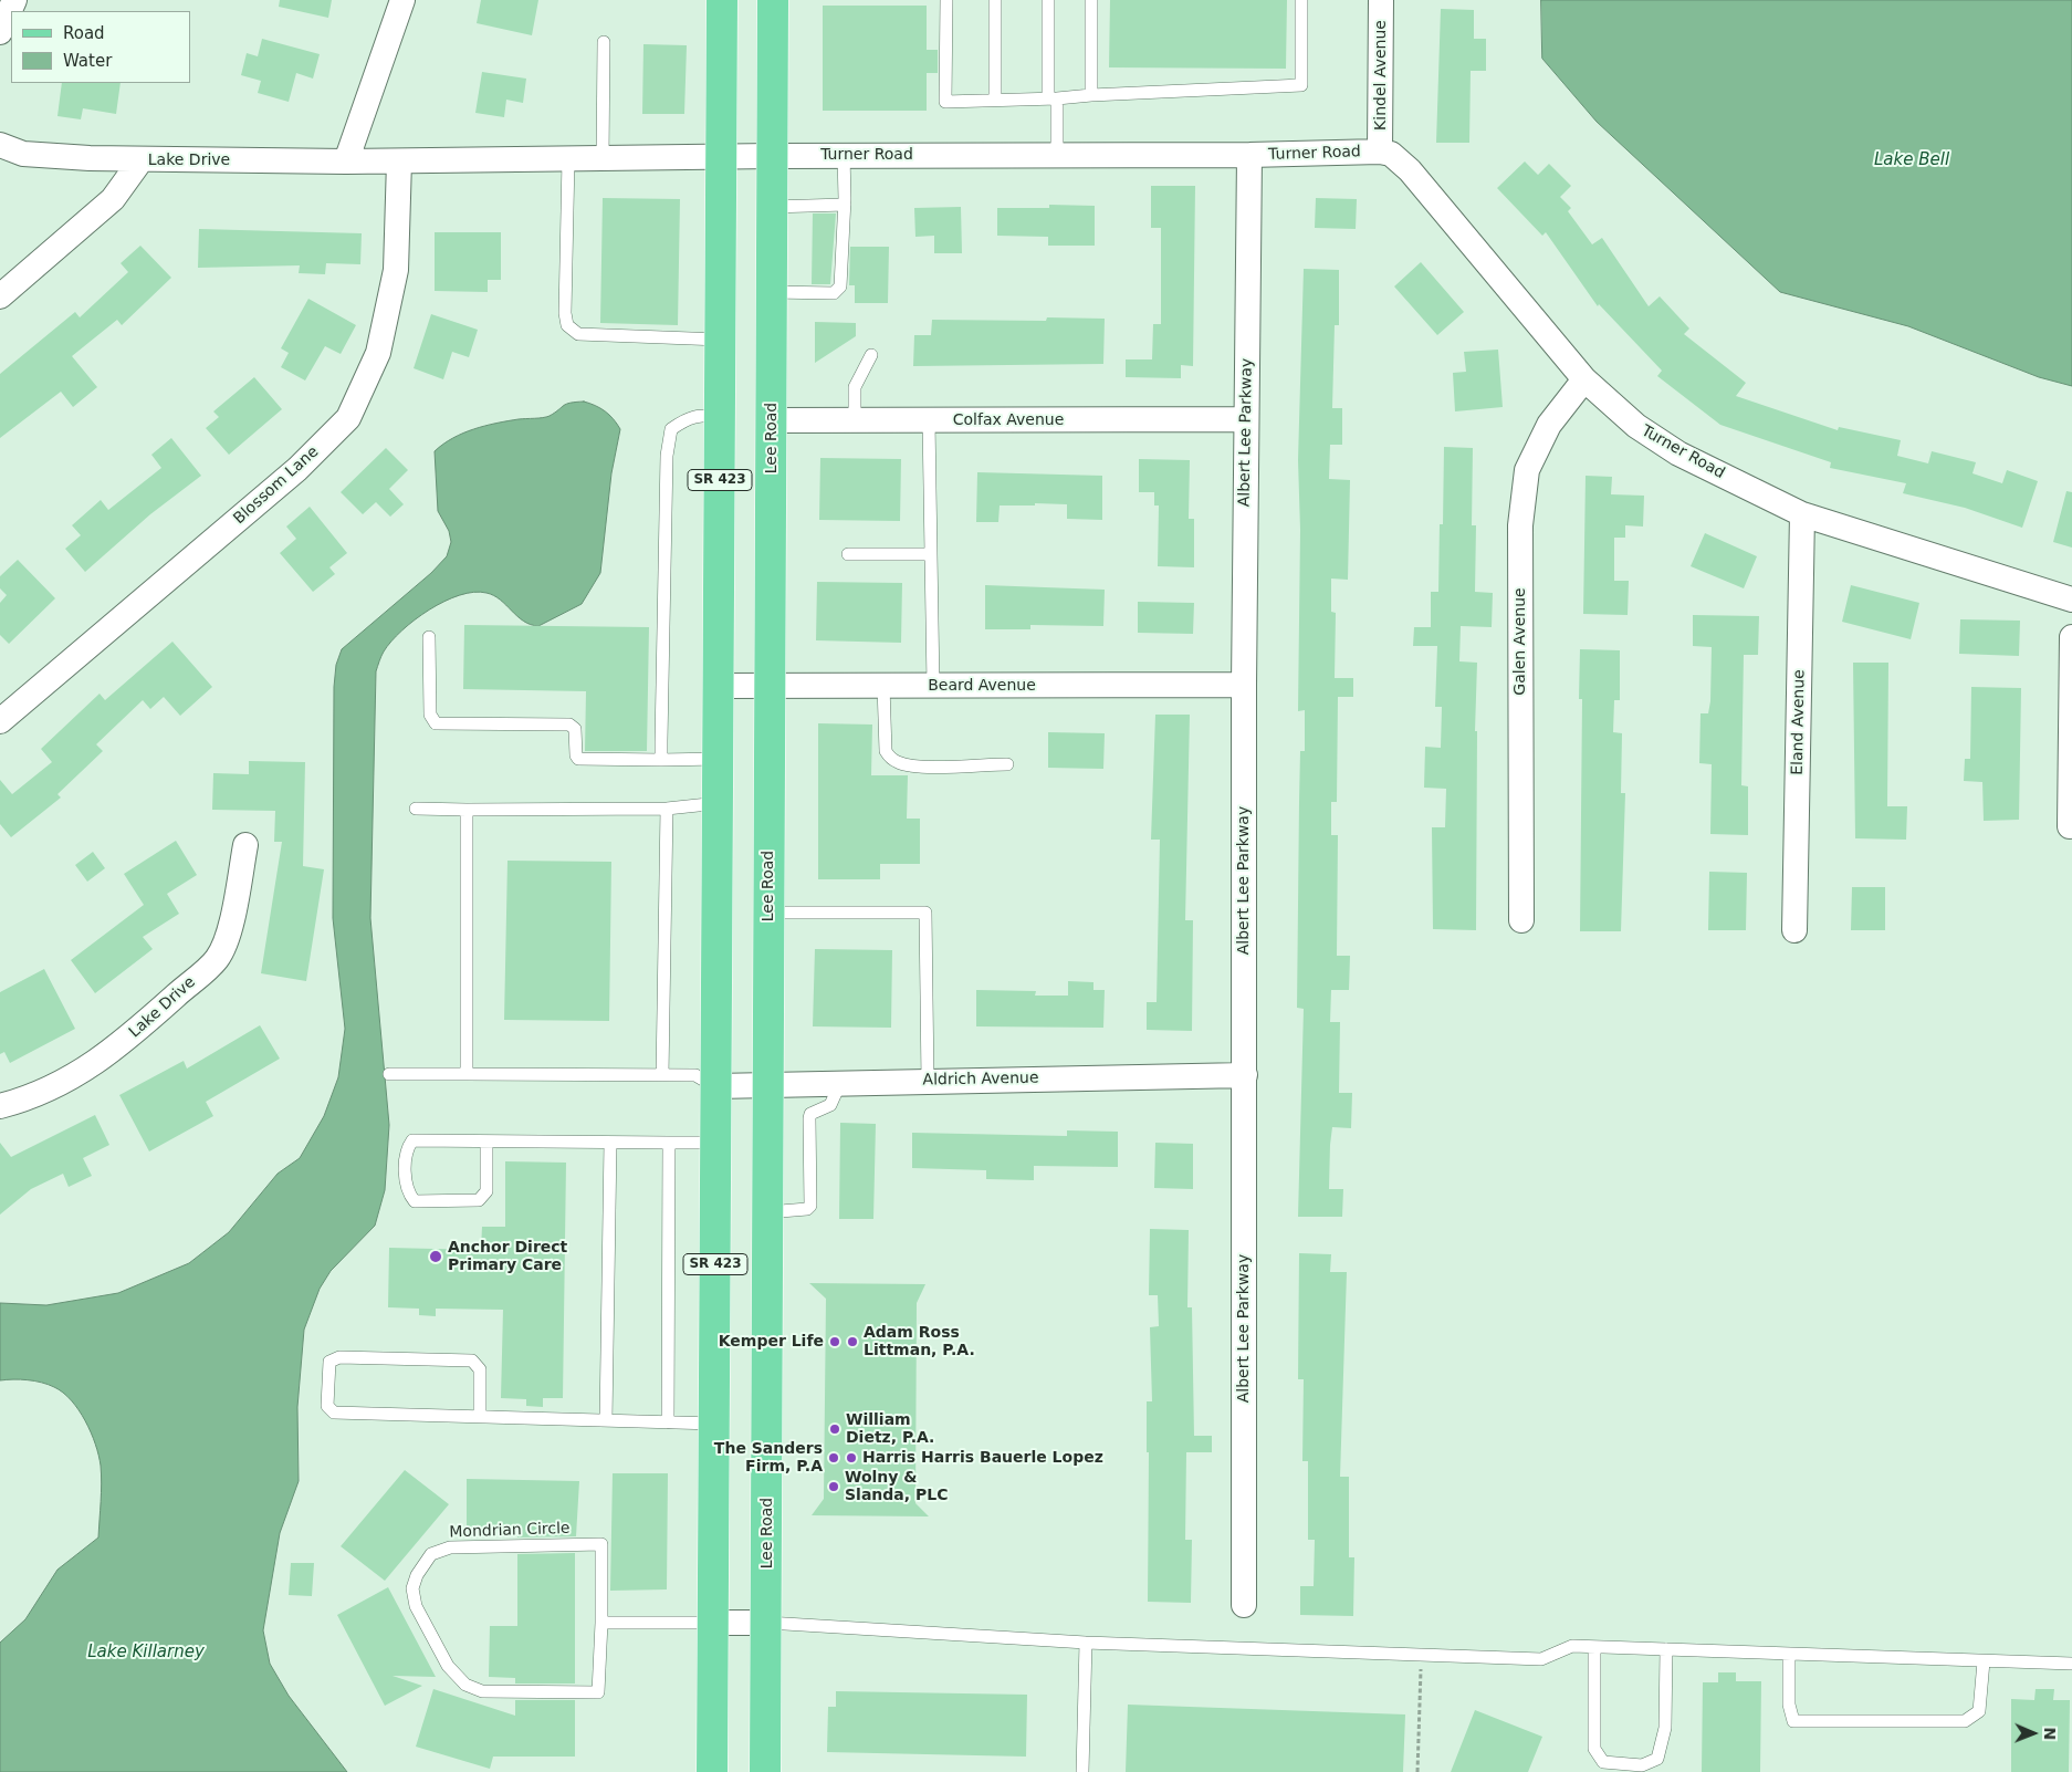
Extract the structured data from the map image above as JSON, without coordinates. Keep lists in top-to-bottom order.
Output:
{
  "streets": {
    "main road": ["Lee Road", "SR 423"],
    "street": [
      "Kindel Avenue",
      "Turner Road",
      "Lake Drive",
      "Colfax Avenue",
      "Albert Lee Parkway",
      "Blossom Lane",
      "Galen Avenue",
      "Beard Avenue",
      "Eland Avenue",
      "Aldrich Avenue"
    ],
    "lane": ["Mondrian Circle"]
  },
  "crossings": [
    ["Kindel Avenue", "Turner Road"],
    ["Turner Road", "Lake Drive"],
    ["Turner Road", "Albert Lee Parkway"],
    ["Turner Road", "Lee Road"],
    ["Turner Road", "SR 423"],
    ["Turner Road", "Blossom Lane"],
    ["Turner Road", "Galen Avenue"],
    ["Turner Road", "Eland Avenue"],
    ["Lake Drive", "Blossom Lane"],
    ["Colfax Avenue", "Albert Lee Parkway"],
    ["Colfax Avenue", "Lee Road"],
    ["Albert Lee Parkway", "Beard Avenue"],
    ["Albert Lee Parkway", "Aldrich Avenue"],
    ["Lee Road", "Beard Avenue"],
    ["Lee Road", "Aldrich Avenue"],
    ["SR 423", "Beard Avenue"],
    ["SR 423", "Aldrich Avenue"]
  ],
  "water": ["Lake Bell", "Lake Killarney"],
  "places": [
    "Anchor Direct Primary Care",
    "Kemper Life",
    "Adam Ross Littman, P.A.",
    "William Dietz, P.A.",
    "The Sanders Firm, P.A",
    "Harris Harris Bauerle Lopez",
    "Wolny & Slanda, PLC"
  ],
  "legend": ["Road", "Water"],
  "north": "right"
}
